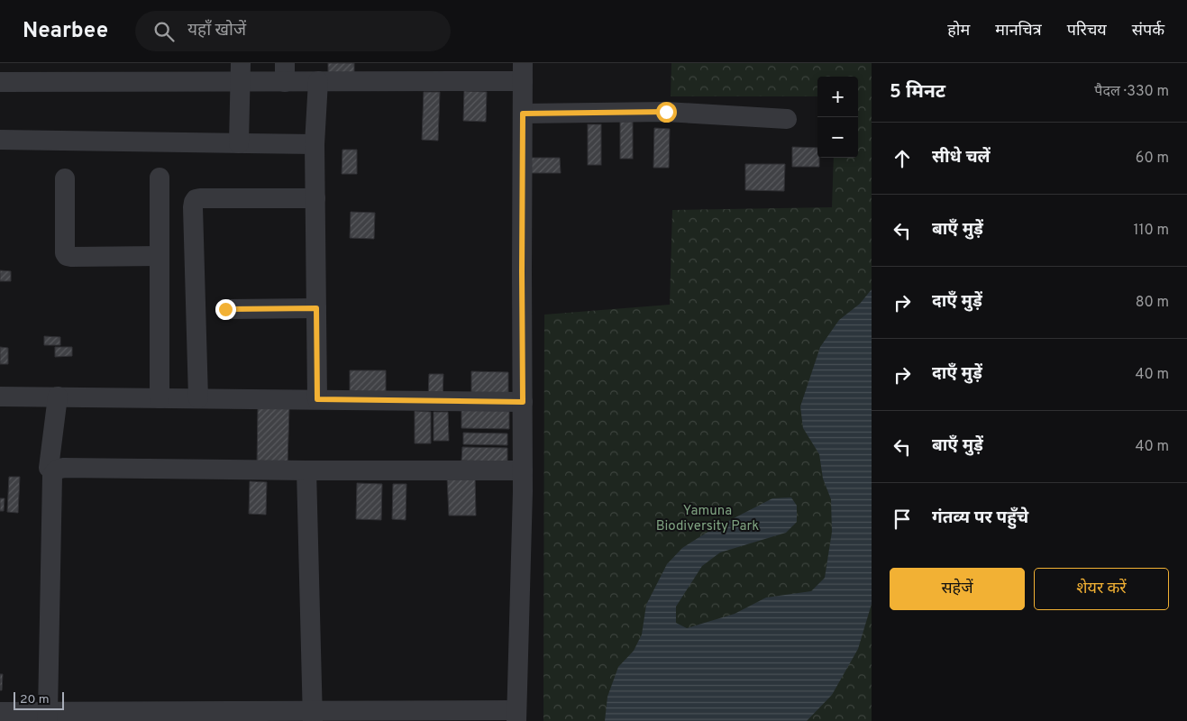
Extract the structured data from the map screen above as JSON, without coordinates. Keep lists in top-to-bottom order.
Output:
{
  "parks": ["Yamuna Biodiversity Park"],
  "scale_bar": "20 m",
  "page": {
    "header": "Nearbee",
    "search": "यहाँ खोजें",
    "nav": [
      "होम",
      "मानचित्र",
      "परिचय",
      "संपर्क"
    ],
    "heading": ["5 मिनट", "पैदल · 330 m"],
    "map_buttons": ["+", "−"],
    "list": [
      ["सीधे चलें", "60 m"],
      ["बाएँ मुड़ें", "110 m"],
      ["दाएँ मुड़ें", "80 m"],
      ["दाएँ मुड़ें", "40 m"],
      ["बाएँ मुड़ें", "40 m"],
      "गंतव्य पर पहुँचे"
    ],
    "buttons": ["सहेजें", "शेयर करें"],
    "scale": "20 m"
  }
}
